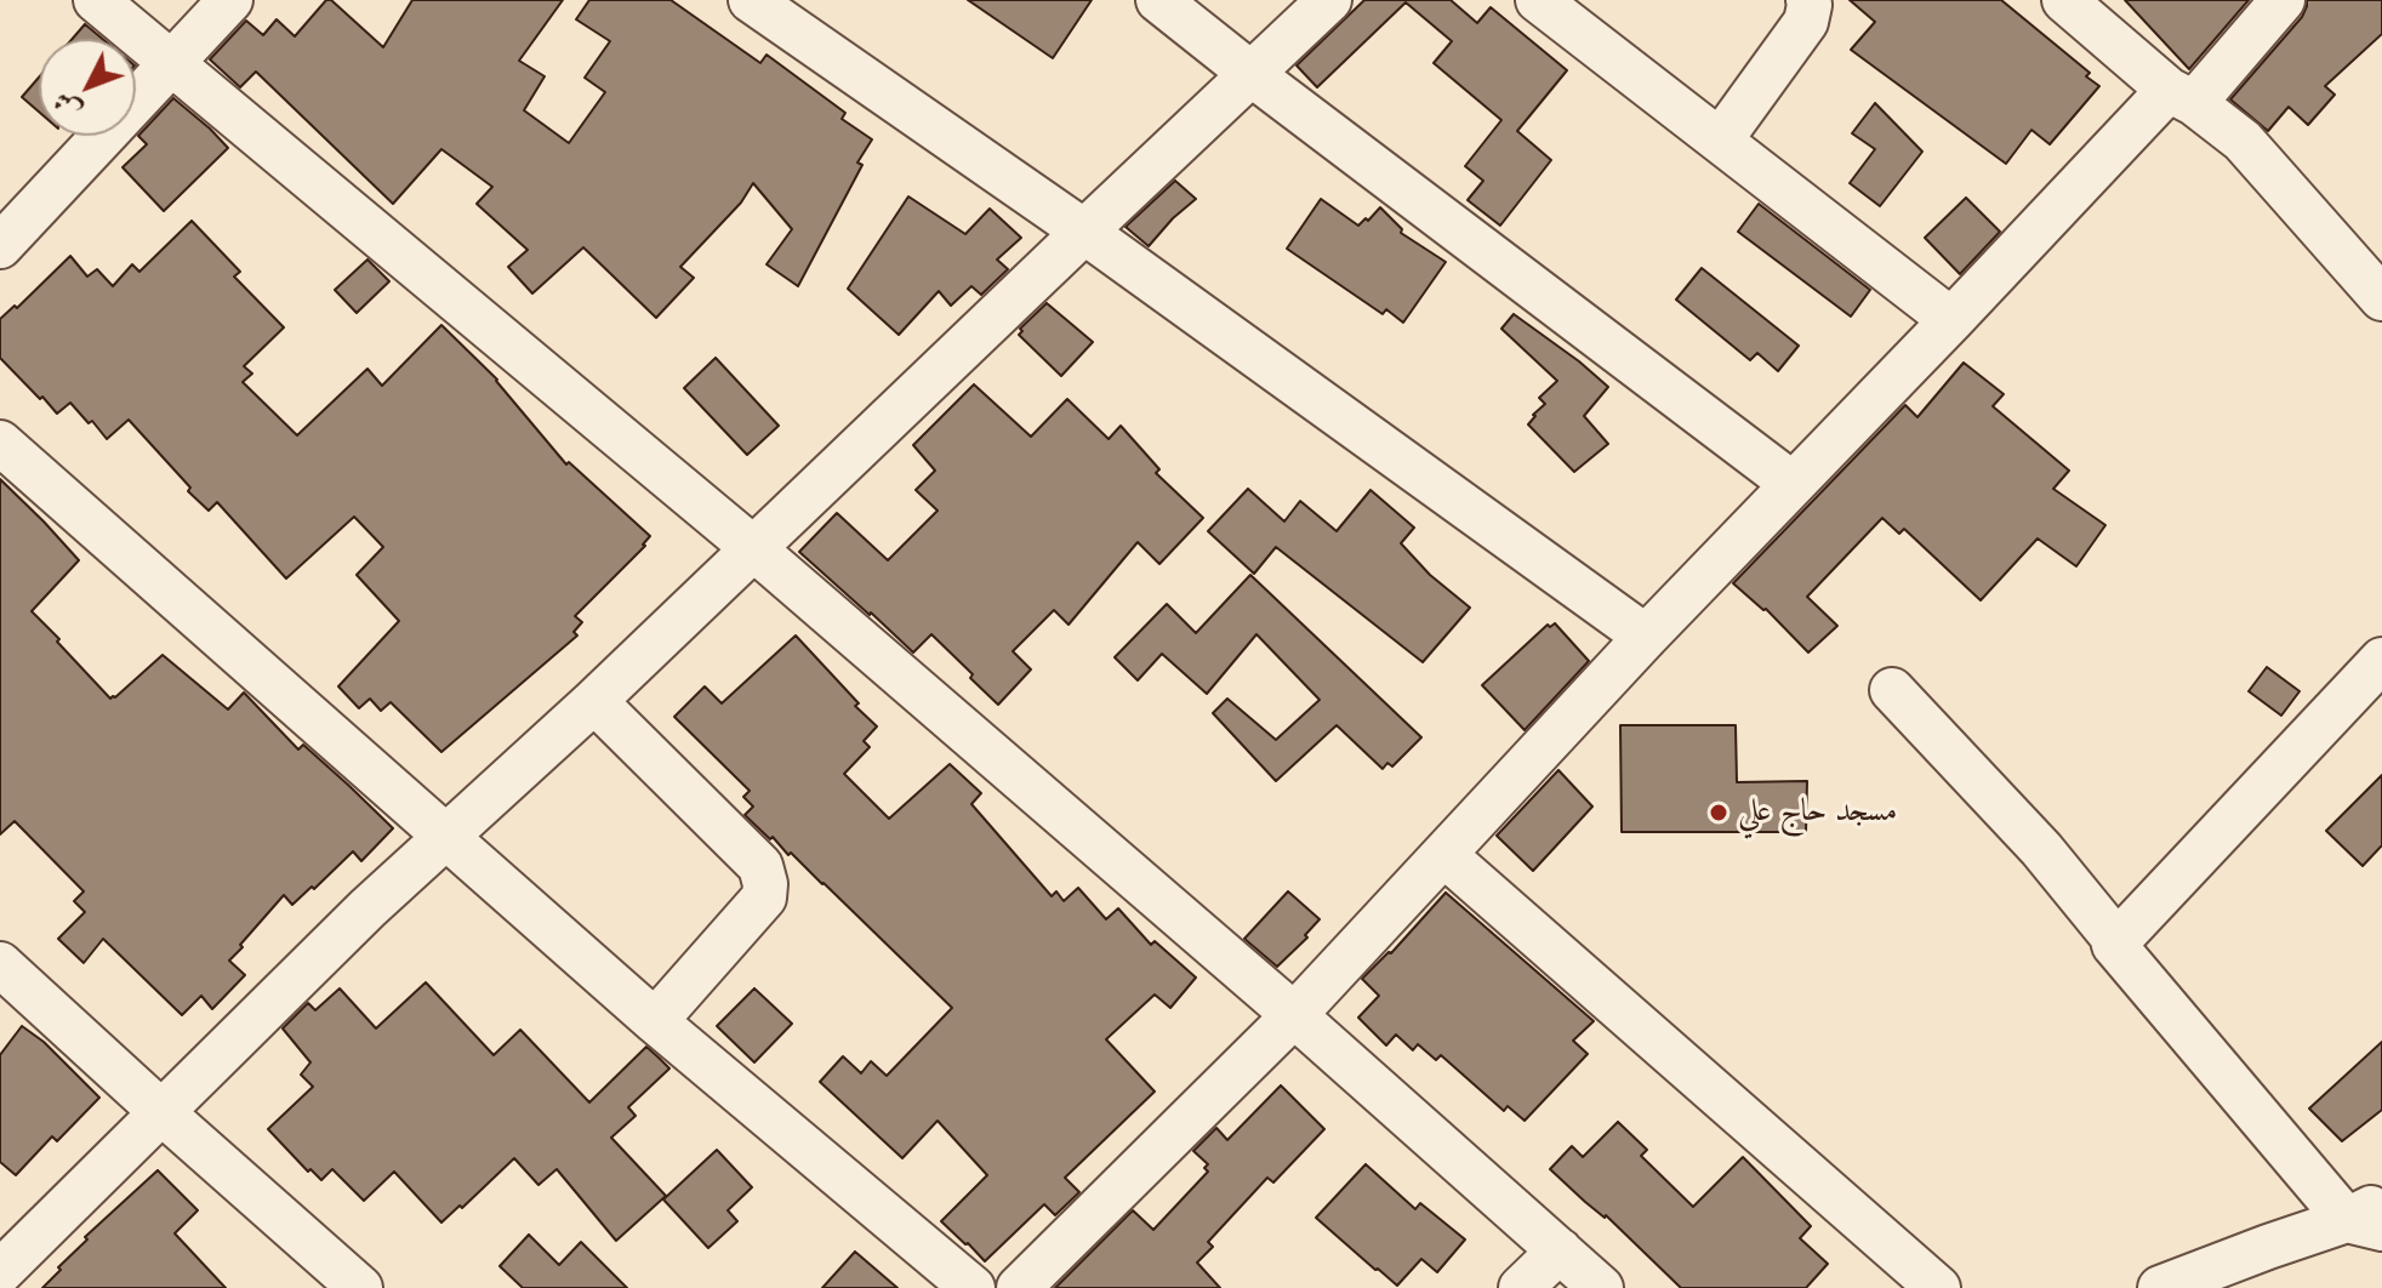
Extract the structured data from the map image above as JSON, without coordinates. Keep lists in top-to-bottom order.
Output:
{
  "places": ["مسجد حاج علي"],
  "north": "bottom left"
}
